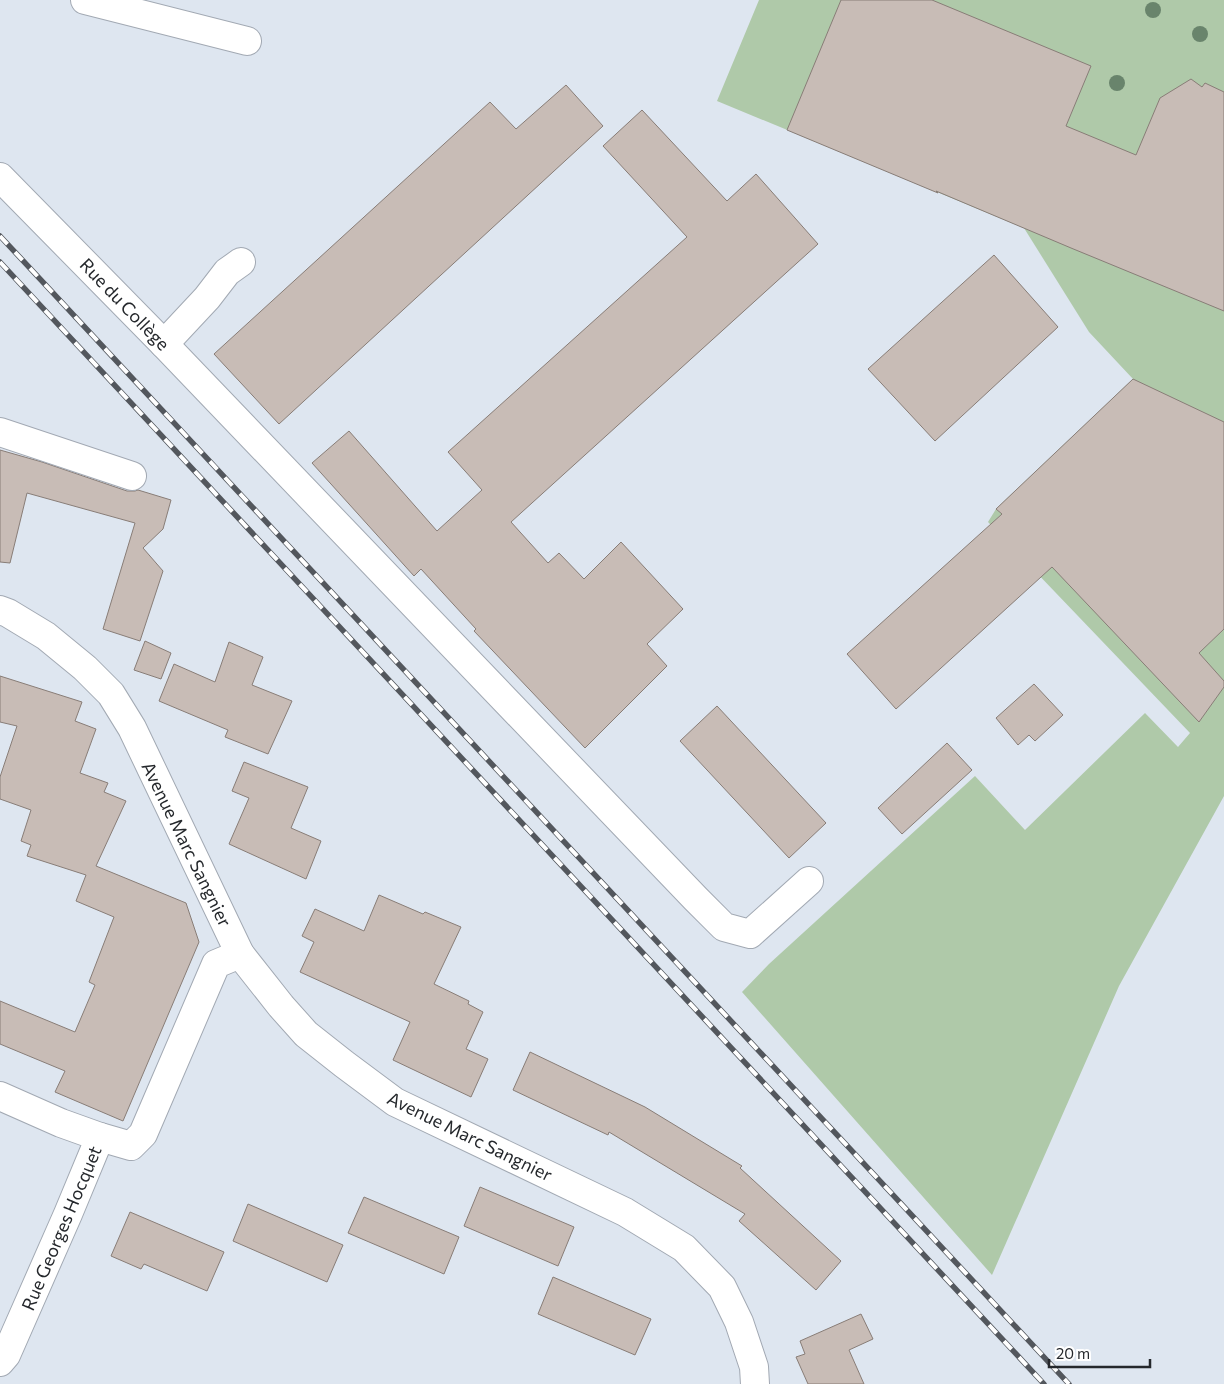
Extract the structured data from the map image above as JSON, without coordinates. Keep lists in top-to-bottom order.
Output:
{
  "streets": {
    "street": ["Rue du Collège", "Avenue Marc Sangnier", "Rue Georges Hocquet"]
  },
  "crossings": [
    ["Avenue Marc Sangnier", "Rue Georges Hocquet"]
  ],
  "scale_bar": "20 m"
}
